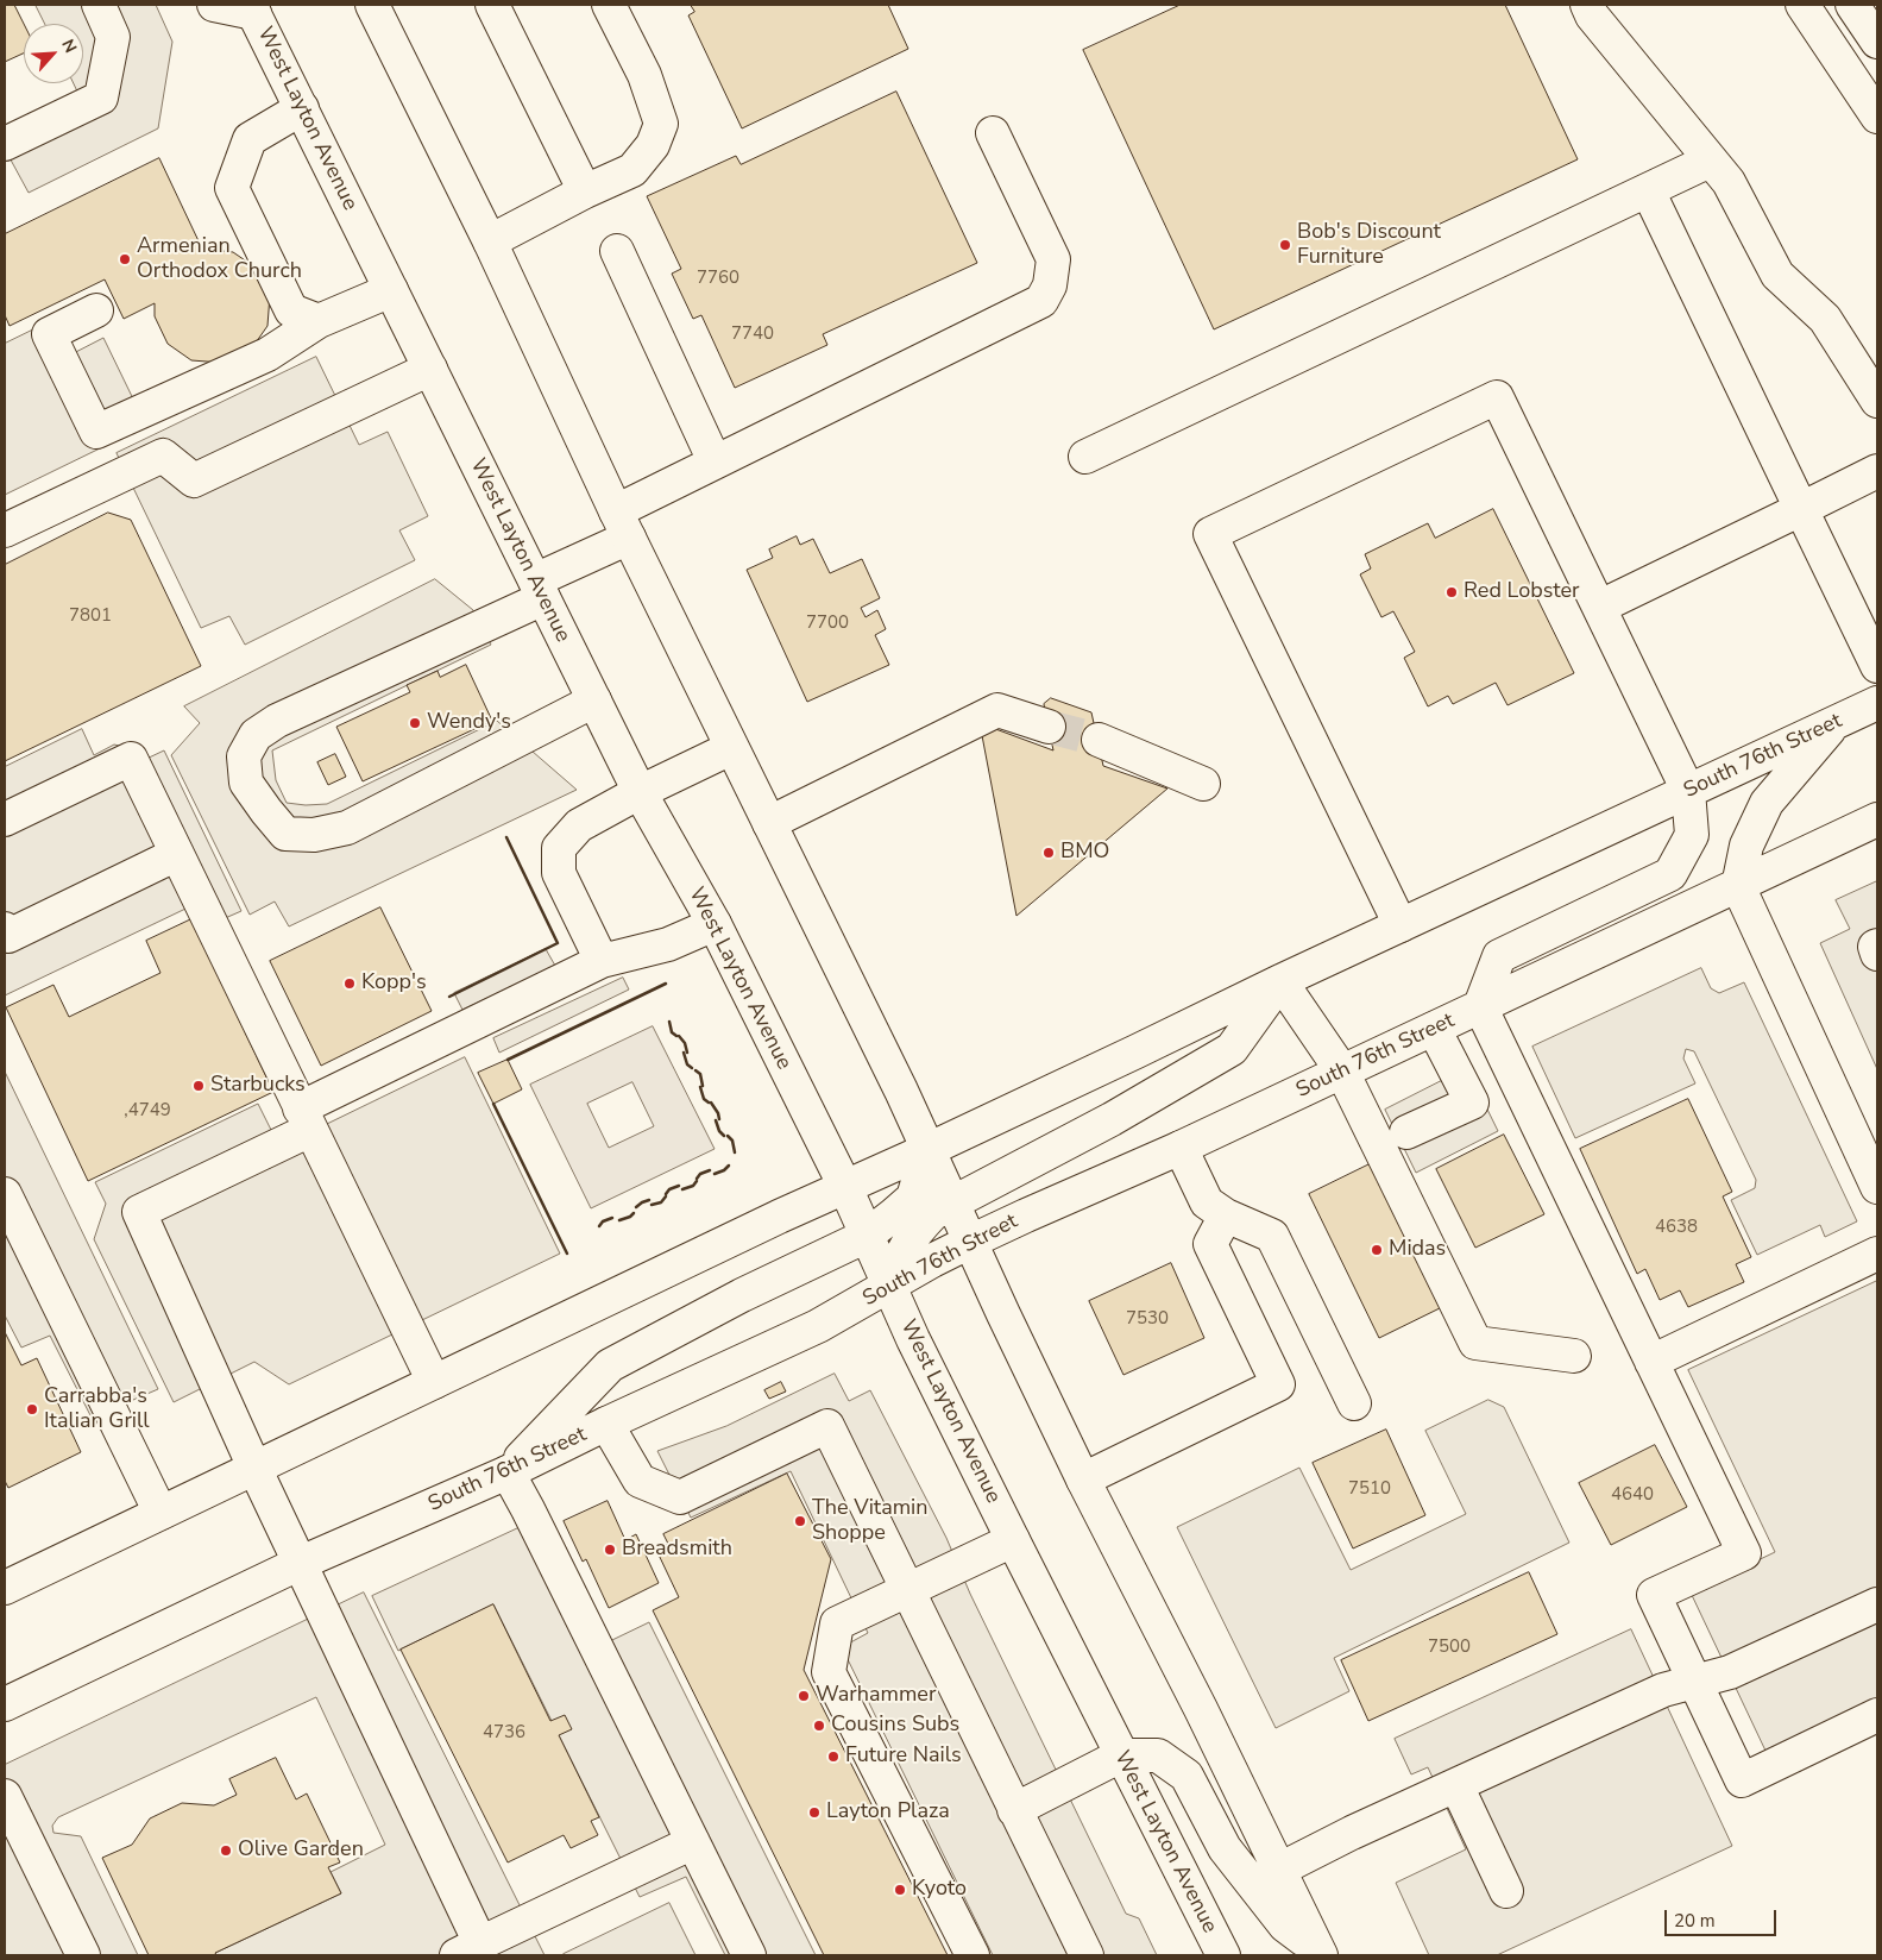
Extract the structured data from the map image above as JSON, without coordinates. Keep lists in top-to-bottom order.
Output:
{
  "streets": {
    "main road": ["West Layton Avenue", "South 76th Street"]
  },
  "crossings": [
    ["West Layton Avenue", "South 76th Street"]
  ],
  "places": [
    "Bob's Discount Furniture",
    "Armenian Orthodox Church",
    "Red Lobster",
    "Wendy's",
    "BMO",
    "Kopp's",
    "Starbucks",
    "Midas",
    "Carrabba's Italian Grill",
    "The Vitamin Shoppe",
    "Breadsmith",
    "Warhammer",
    "Cousins Subs",
    "Future Nails",
    "Layton Plaza",
    "Olive Garden",
    "Kyoto"
  ],
  "house_numbers": [
    "7760",
    "7740",
    "7801",
    "7700",
    ",4749",
    "4638",
    "7530",
    "7510",
    "4640",
    "7500",
    "4736"
  ],
  "scale_bar": "20 m",
  "north": "top right"
}
